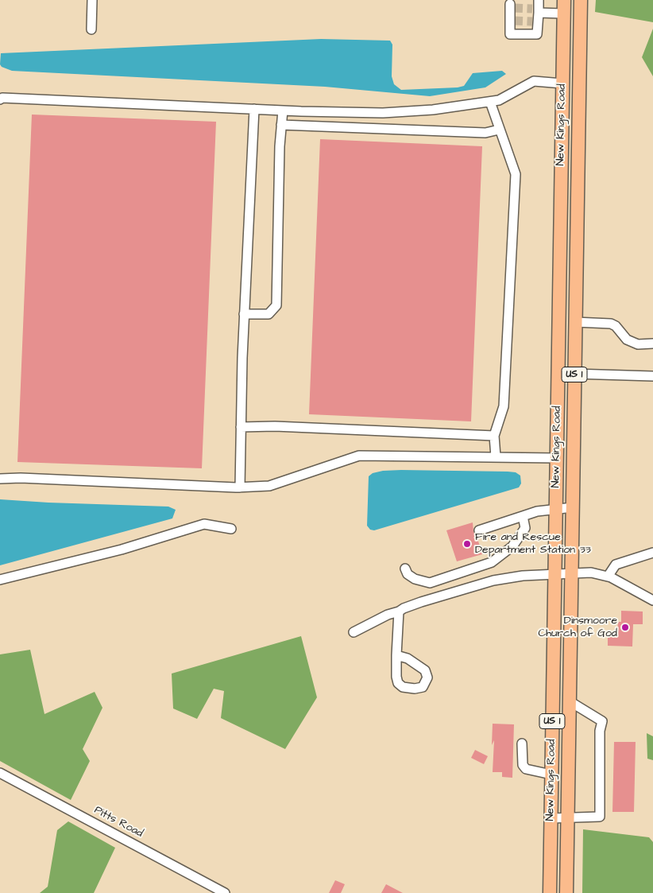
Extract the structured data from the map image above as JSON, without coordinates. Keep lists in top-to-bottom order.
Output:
{
  "streets": {
    "highway": ["New Kings Road", "US 1"],
    "street": ["Pitts Road"]
  },
  "places": ["Fire and Rescue Department Station 33", "Dinsmoore Church of God"]
}
